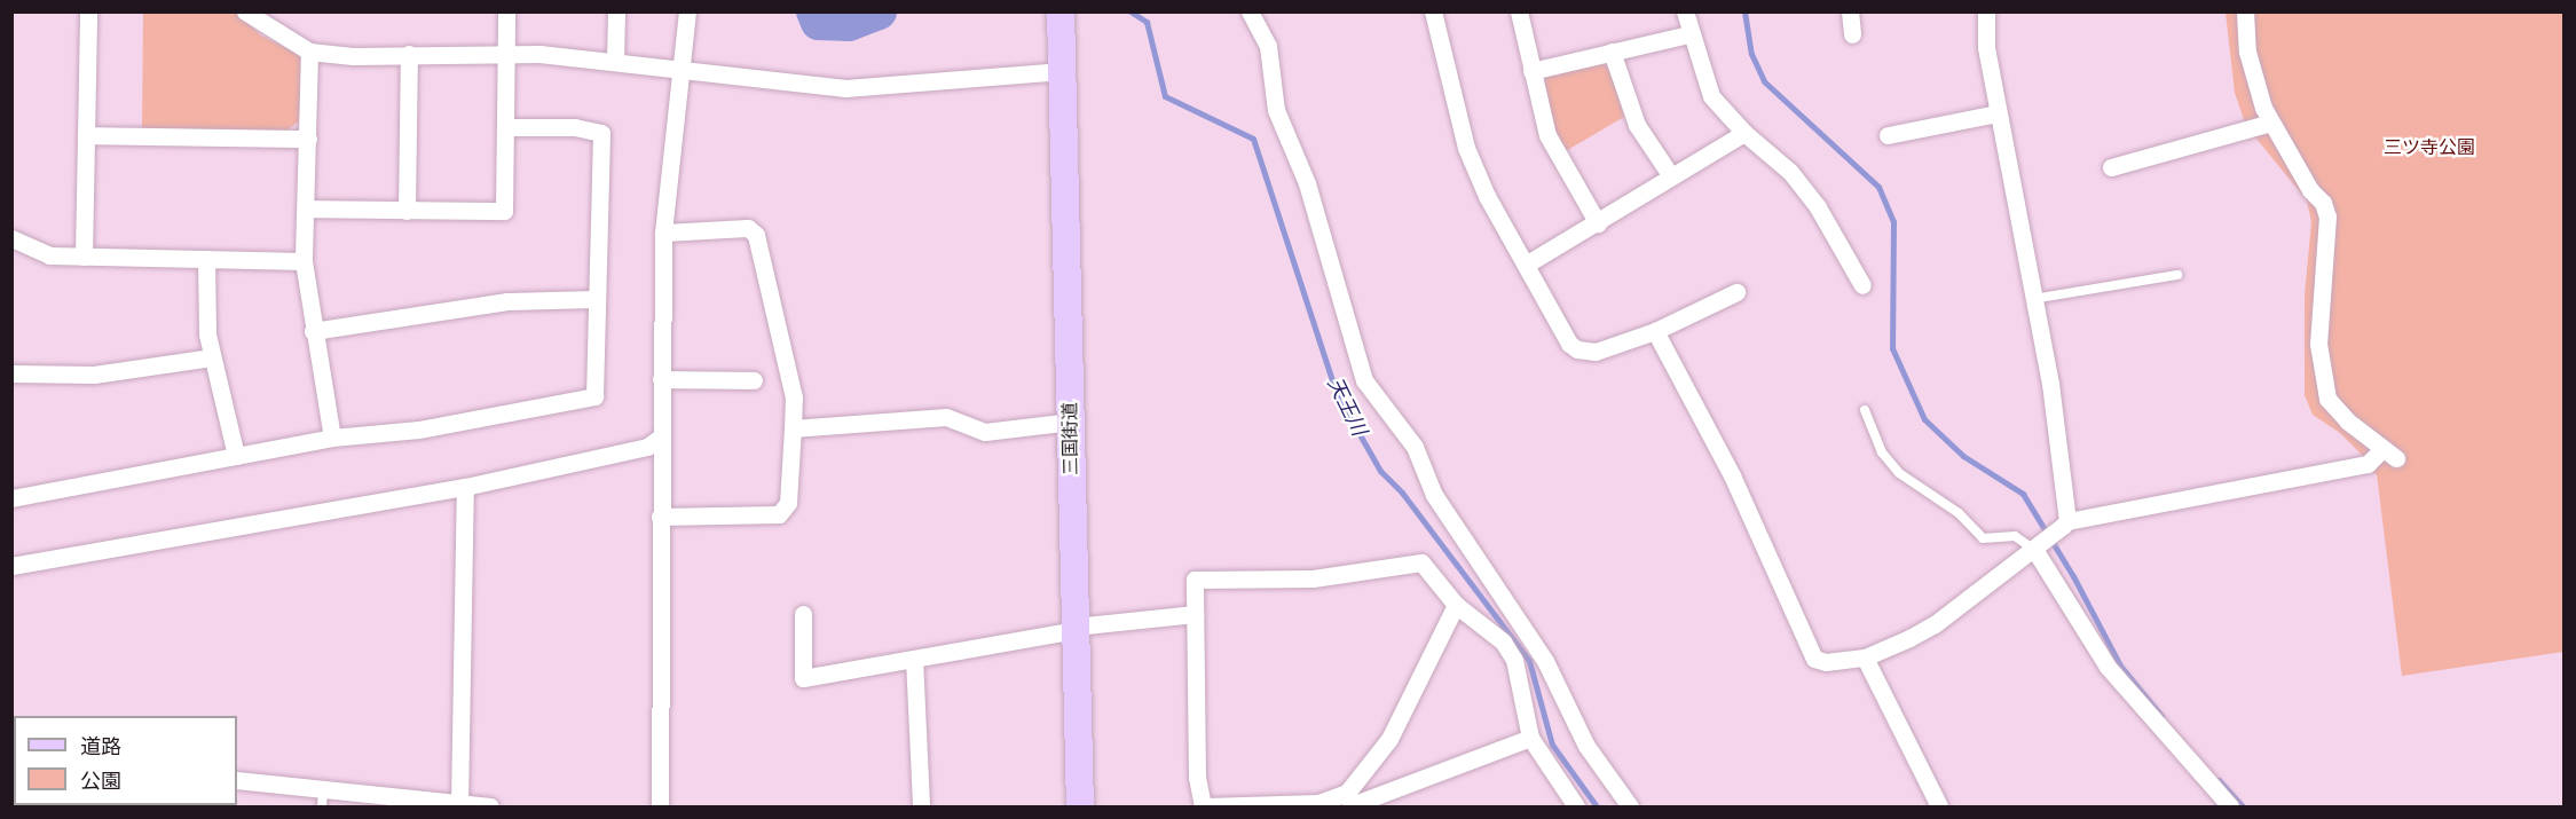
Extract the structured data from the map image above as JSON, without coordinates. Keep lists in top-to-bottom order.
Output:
{
  "streets": {
    "main road": ["三国街道"]
  },
  "water": ["天王川"],
  "parks": ["三ツ寺公園"],
  "legend": ["道路", "公園"]
}
